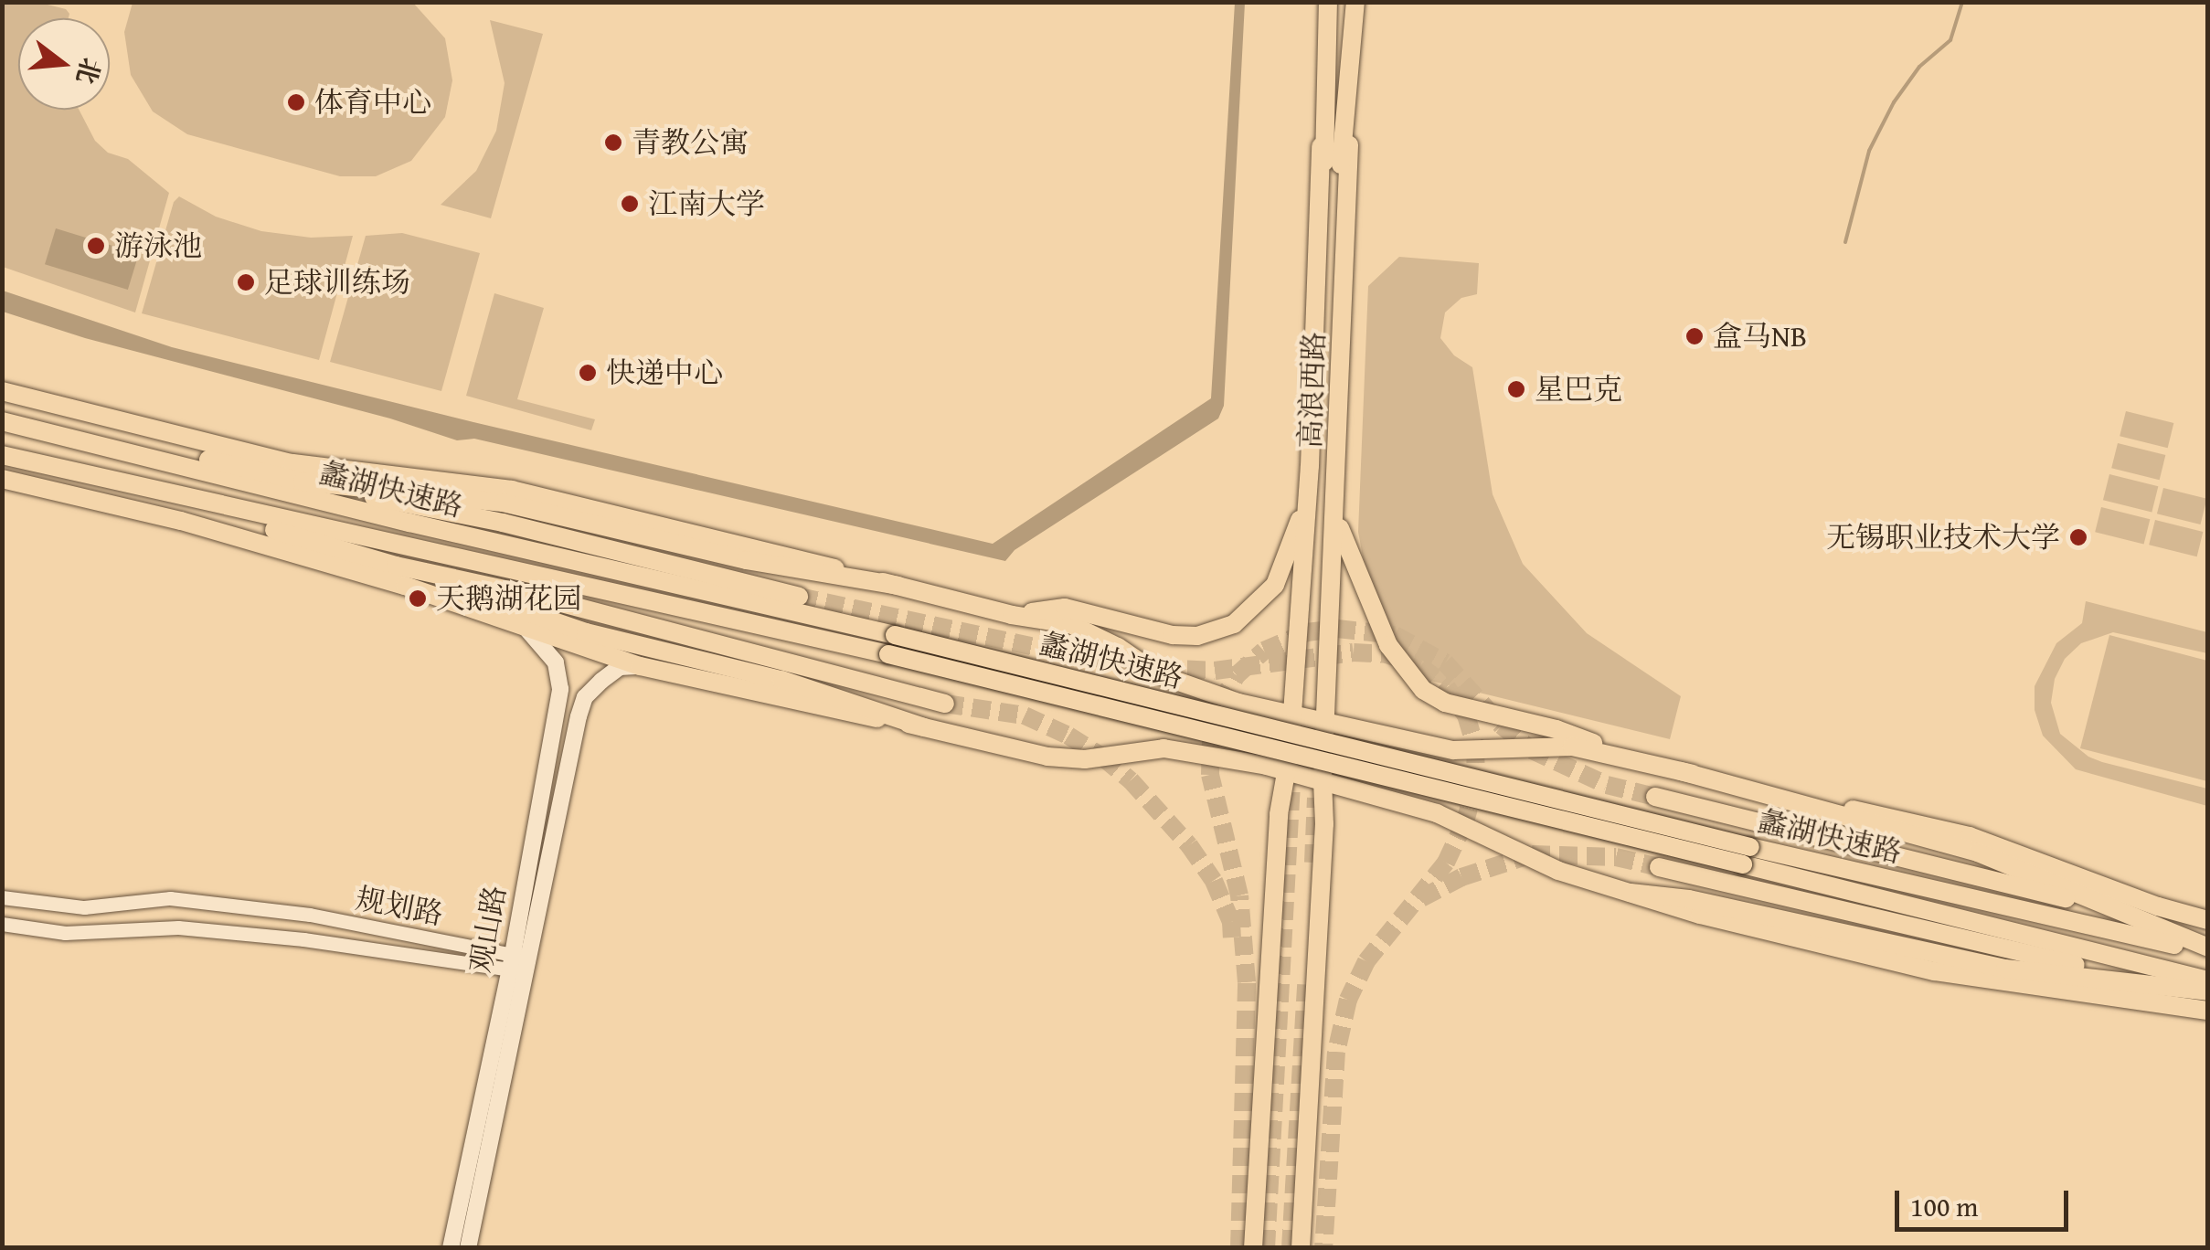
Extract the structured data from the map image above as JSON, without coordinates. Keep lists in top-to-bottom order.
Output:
{
  "streets": {
    "main road": ["高浪西路", "蠡湖快速路", "观山路"],
    "street": ["规划路"]
  },
  "crossings": [
    ["规划路", "观山路"]
  ],
  "places": [
    "体育中心",
    "青教公寓",
    "江南大学",
    "游泳池",
    "足球训练场",
    "盒马NB",
    "快递中心",
    "星巴克",
    "无锡职业技术大学",
    "天鹅湖花园"
  ],
  "scale_bar": "100 m",
  "north": "right"
}
